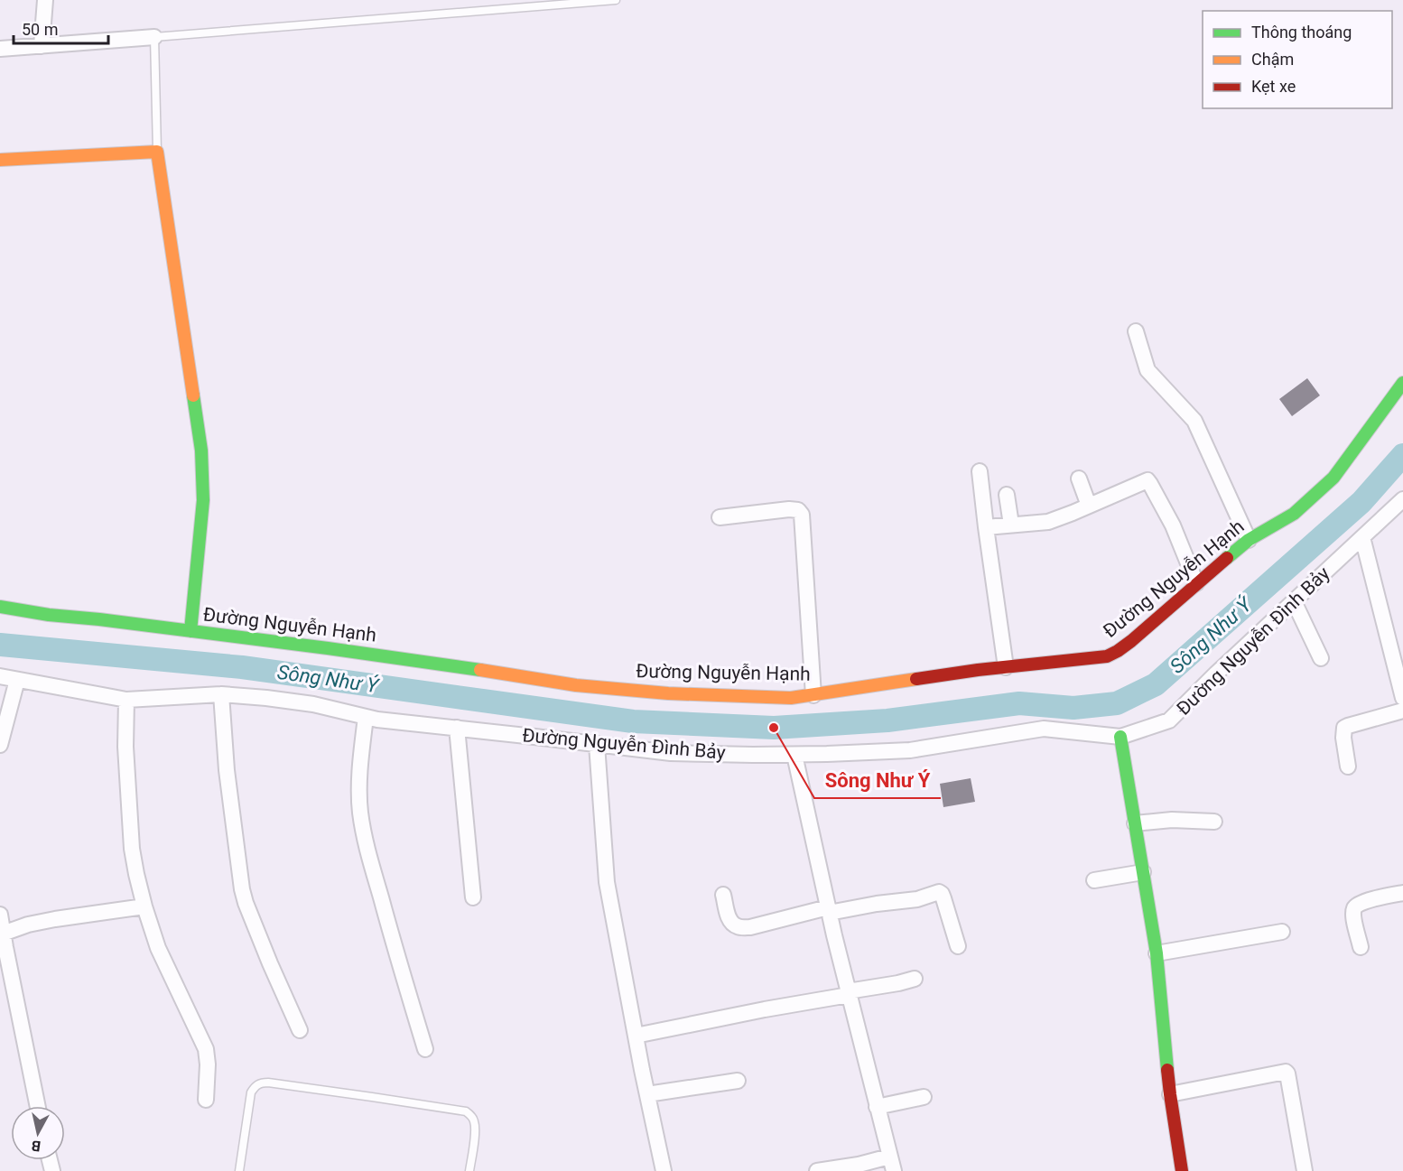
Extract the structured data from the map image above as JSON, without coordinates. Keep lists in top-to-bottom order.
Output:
{
  "streets": {
    "street": ["Đường Nguyễn Hạnh", "Đường Nguyễn Đình Bảy"]
  },
  "water": ["Sông Như Ý"],
  "places": ["Sông Như Ý"],
  "legend": ["Thông thoáng", "Chậm", "Kẹt xe"],
  "scale_bar": "50 m",
  "north": "bottom"
}
